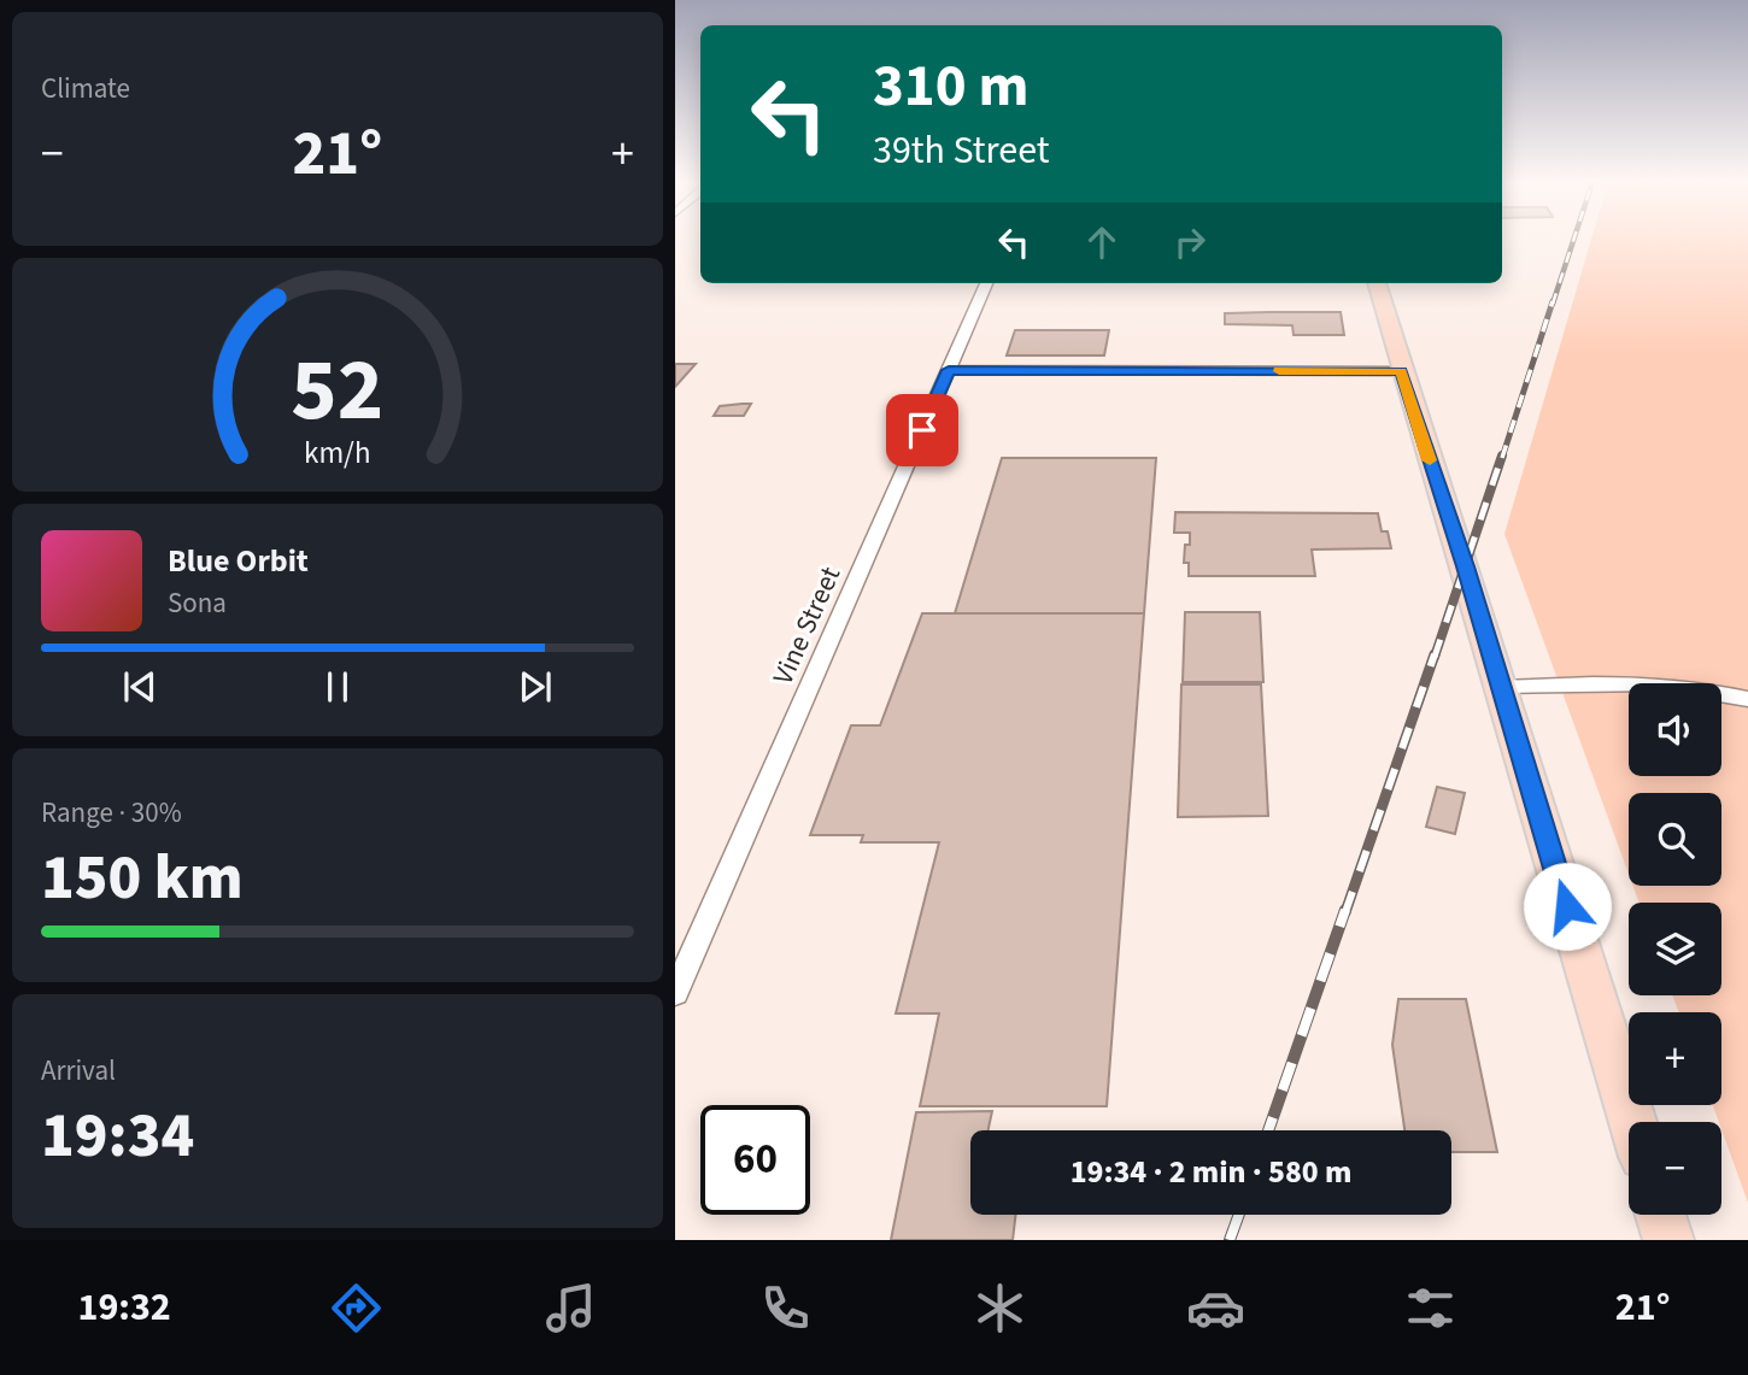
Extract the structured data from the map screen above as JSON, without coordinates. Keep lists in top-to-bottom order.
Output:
{
  "streets": {
    "street": ["Vine Street"]
  },
  "page": {
    "tile": [
      "Climate",
      ["Range · 30%", "150 km"],
      ["Arrival", "19:34"]
    ],
    "turn": ["310 m", "39th Street"],
    "heat": ["−", "21°", "+"],
    "song": ["Blue Orbit", "Sona"],
    "map_buttons": ["+", "−"],
    "limit": "60",
    "trip": "19:34 · 2 min · 580 m",
    "tabs": ["19:32", "21°"],
    "gauge": ["52", "km/h"]
  }
}
